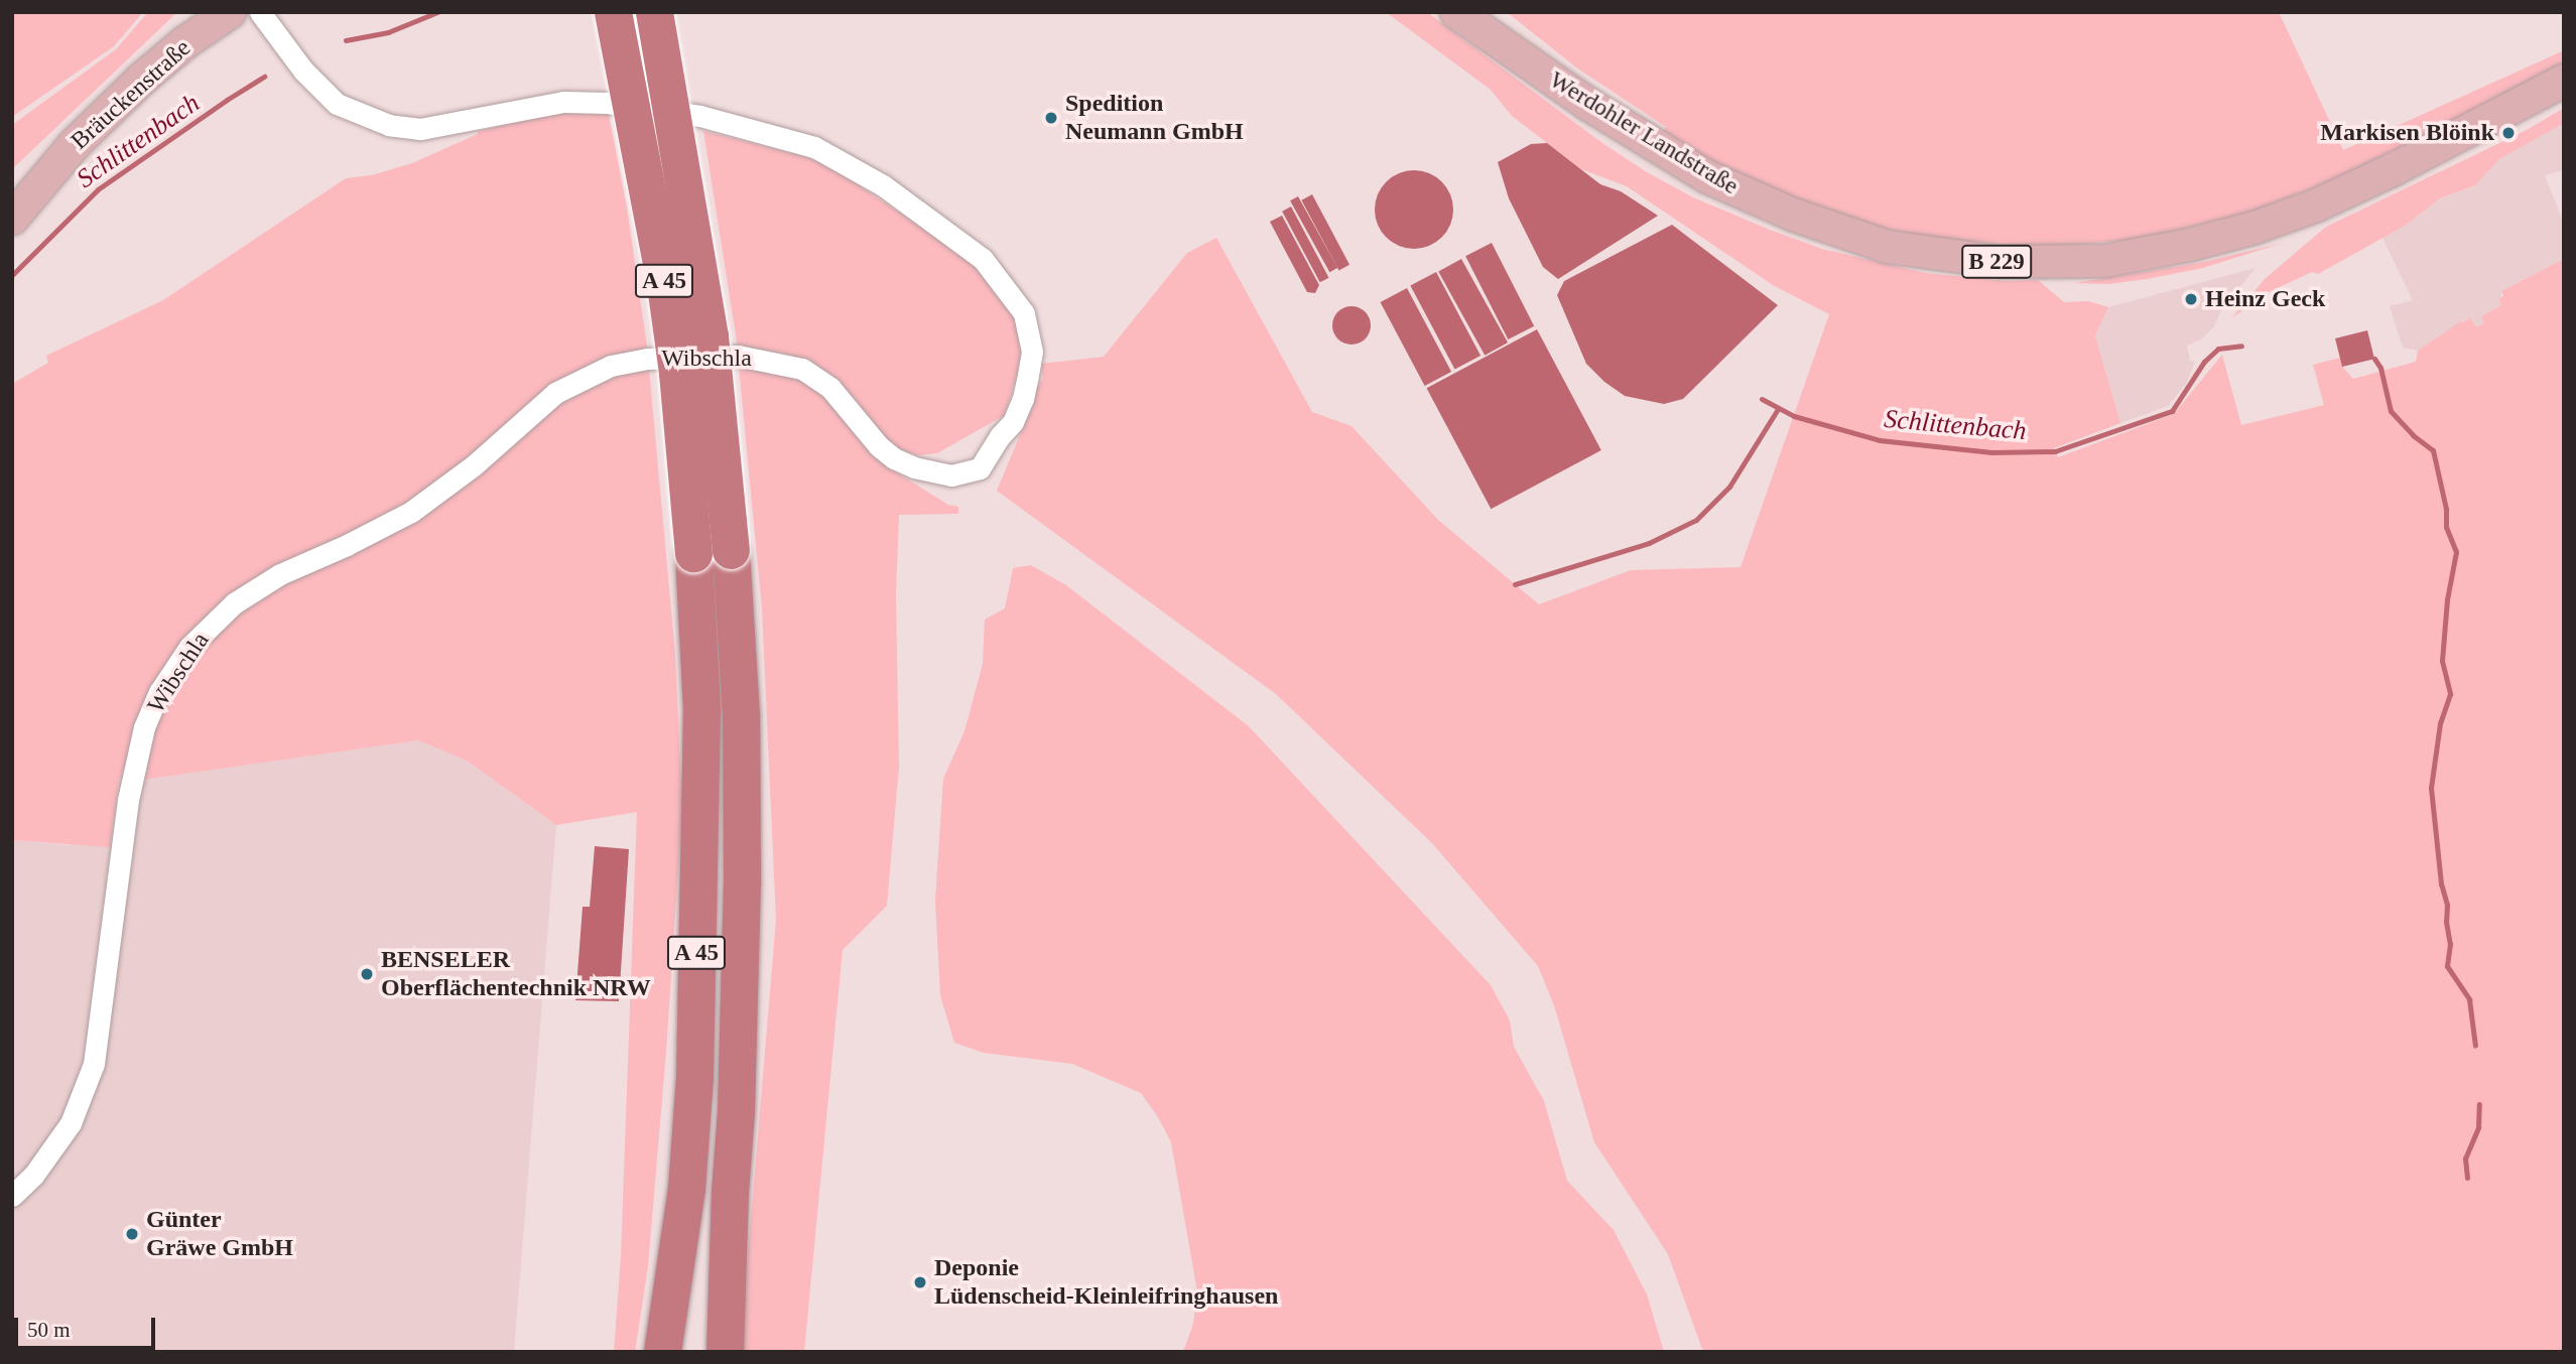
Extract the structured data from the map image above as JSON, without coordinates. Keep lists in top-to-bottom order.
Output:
{
  "streets": {
    "highway": ["A 45"],
    "main road": ["Bräuckenstraße", "Werdohler Landstraße", "B 229"],
    "street": ["Wibschla"]
  },
  "water": ["Schlittenbach"],
  "places": [
    "Spedition Neumann GmbH",
    "Markisen Blöink",
    "Heinz Geck",
    "BENSELER Oberflächentechnik NRW",
    "Günter Gräwe GmbH",
    "Deponie Lüdenscheid-Kleinleifringhausen"
  ],
  "scale_bar": "50 m"
}
